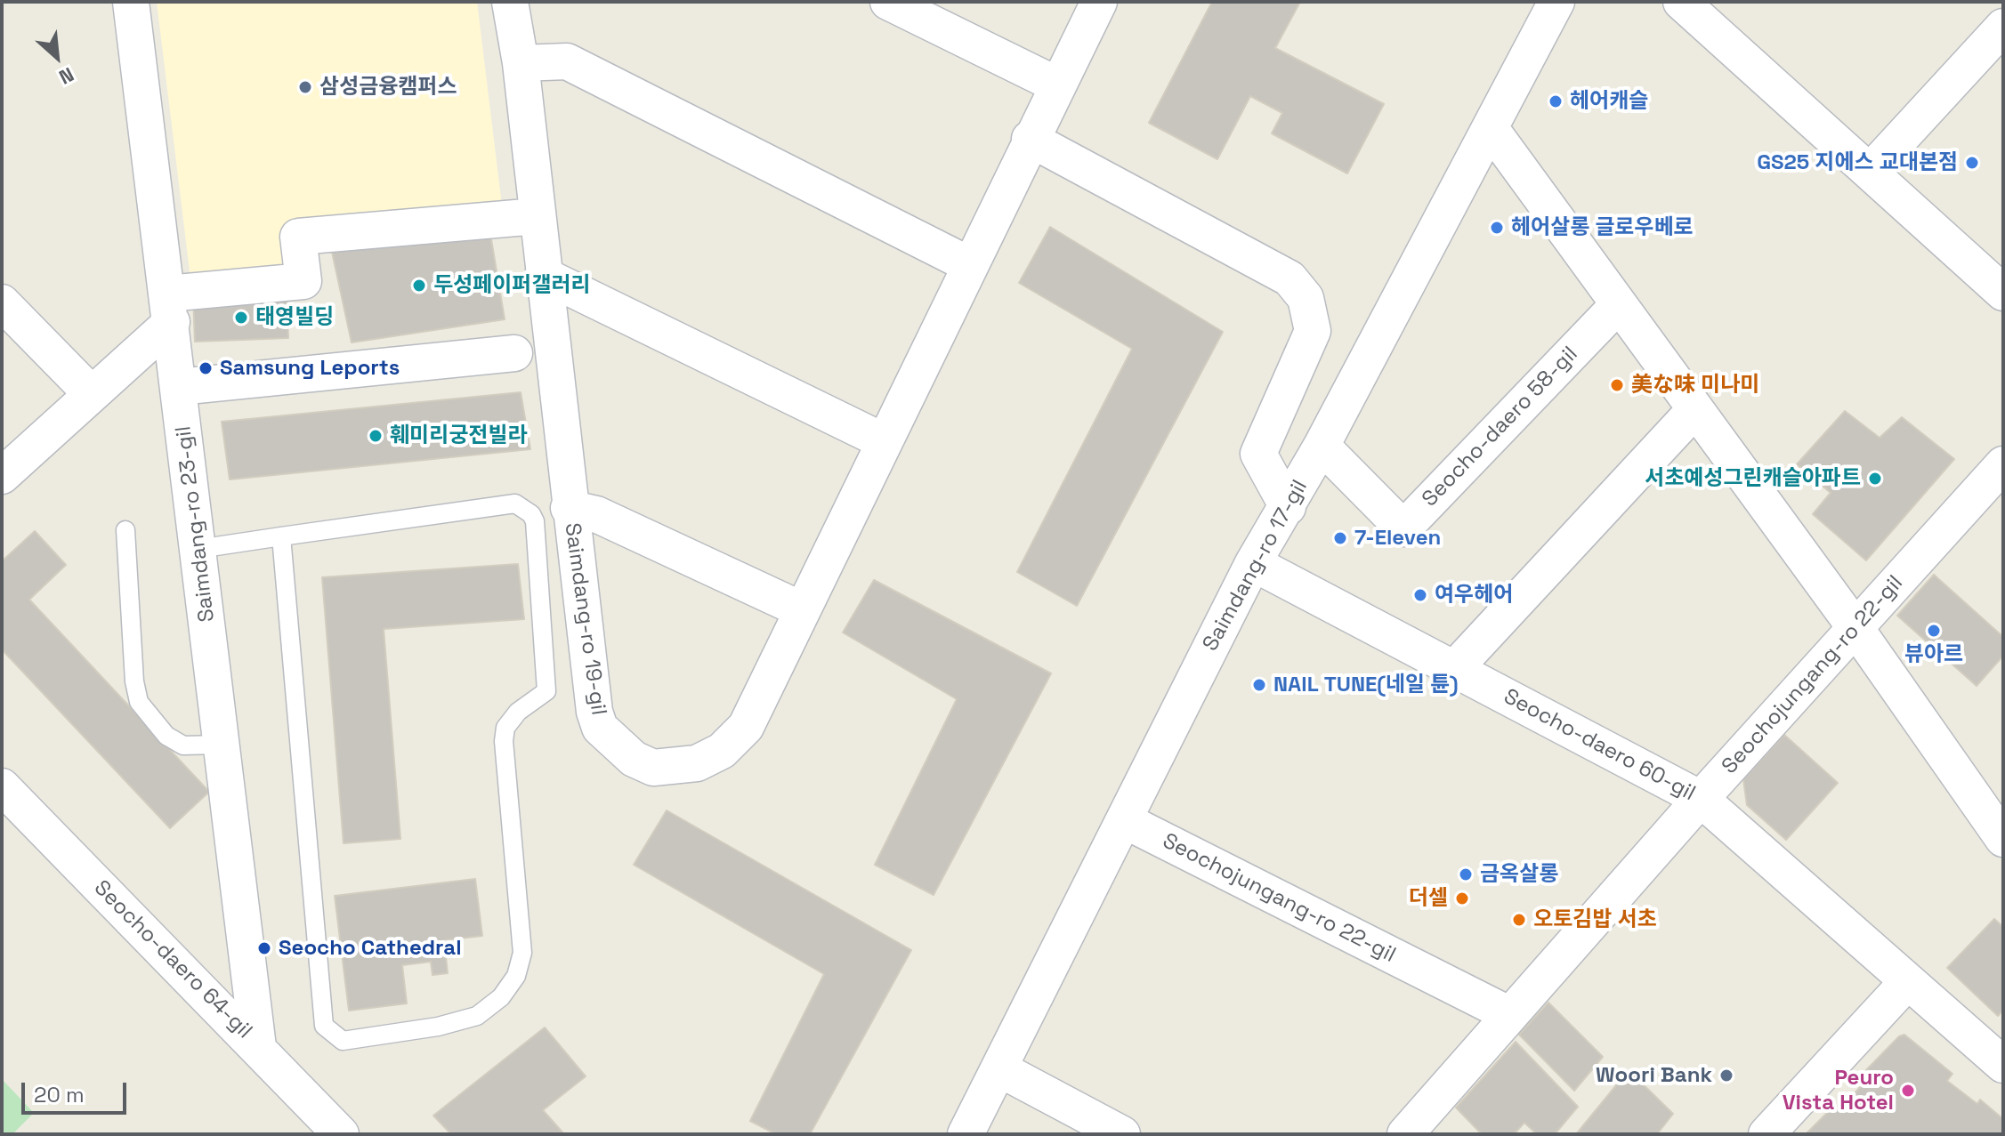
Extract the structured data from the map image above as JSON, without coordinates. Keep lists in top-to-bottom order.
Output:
{
  "streets": {
    "street": [
      "Seocho-daero 58-gil",
      "Saimdang-ro 23-gil",
      "Saimdang-ro 17-gil",
      "Saimdang-ro 19-gil",
      "Seochojungang-ro 22-gil",
      "Seocho-daero 60-gil",
      "Seocho-daero 64-gil"
    ]
  },
  "crossings": [
    ["Seocho-daero 58-gil", "Saimdang-ro 17-gil"],
    ["Saimdang-ro 23-gil", "Seocho-daero 64-gil"],
    ["Saimdang-ro 17-gil", "Seochojungang-ro 22-gil"],
    ["Saimdang-ro 17-gil", "Seocho-daero 60-gil"],
    ["Seochojungang-ro 22-gil", "Seocho-daero 60-gil"]
  ],
  "places": [
    "삼성금융캠퍼스",
    "헤어캐슬",
    "GS25 지에스 교대본점",
    "헤어살롱 글로우베로",
    "두성페이퍼갤러리",
    "태영빌딩",
    "Samsung Leports",
    "美な味 미나미",
    "훼미리궁전빌라",
    "서초예성그린캐슬아파트",
    "7-Eleven",
    "여우헤어",
    "뷰아르",
    "NAIL TUNE(네일 튠)",
    "금옥살롱",
    "더셀",
    "오토김밥 서초",
    "Seocho Cathedral",
    "Woori Bank",
    "Peuro Vista Hotel"
  ],
  "scale_bar": "20 m",
  "north": "bottom right"
}
